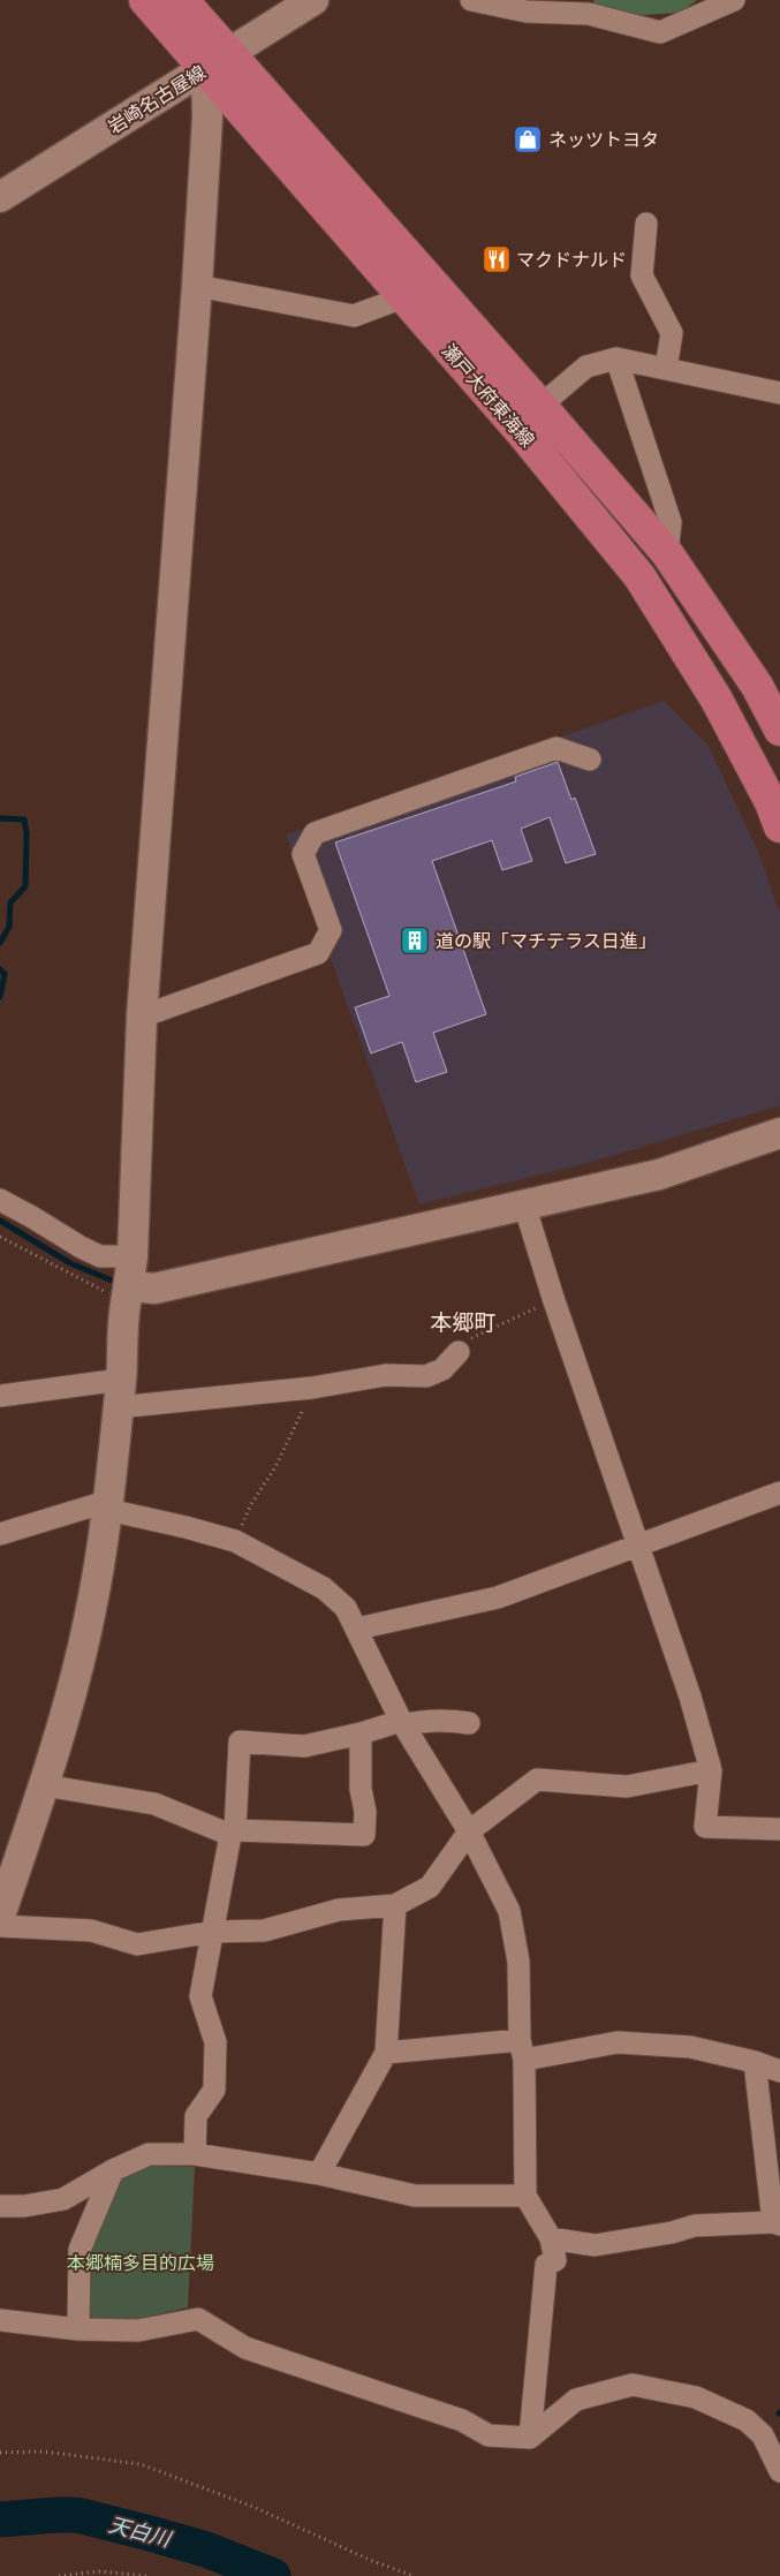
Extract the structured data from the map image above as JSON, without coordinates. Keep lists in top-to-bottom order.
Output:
{
  "streets": {
    "main road": ["瀬戸大府東海線"],
    "street": ["岩崎名古屋線"]
  },
  "crossings": [
    ["岩崎名古屋線", "瀬戸大府東海線"]
  ],
  "districts": ["本郷町"],
  "water": ["天白川"],
  "parks": ["本郷楠多目的広場"],
  "places": {
    "shop": ["ネッツトヨタ"],
    "restaurant": ["マクドナルド"],
    "building": ["道の駅「マチテラス日進」"]
  }
}
